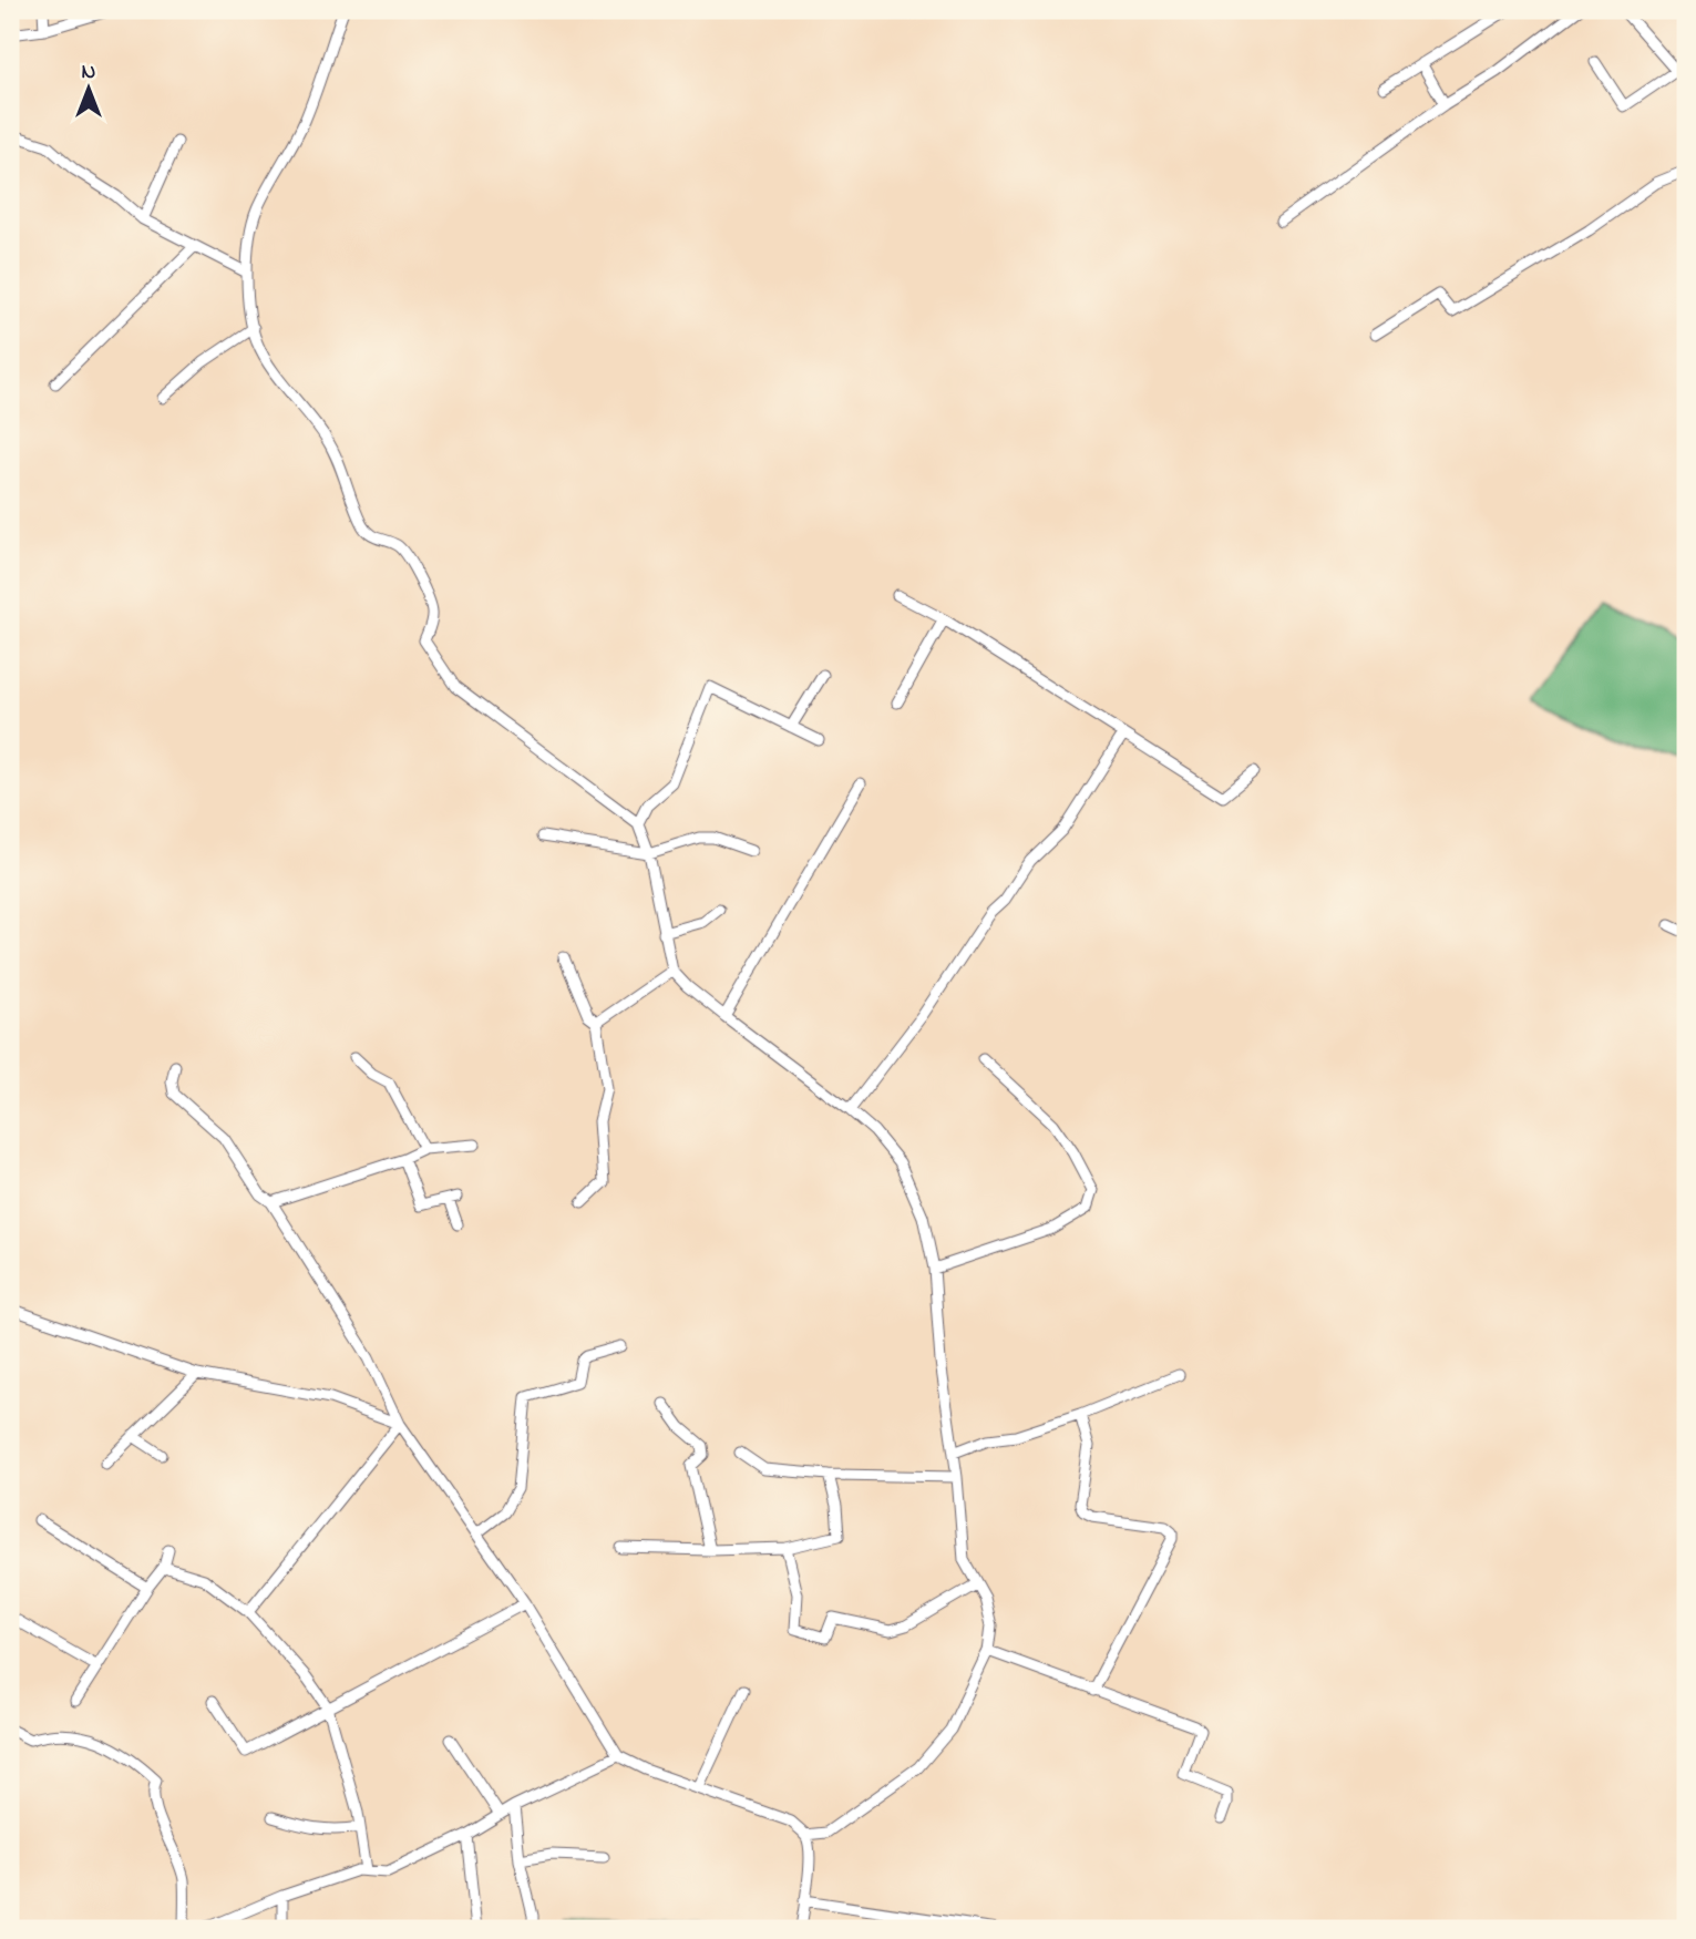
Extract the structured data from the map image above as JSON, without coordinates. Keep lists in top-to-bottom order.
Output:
{
  "north": "top"
}
